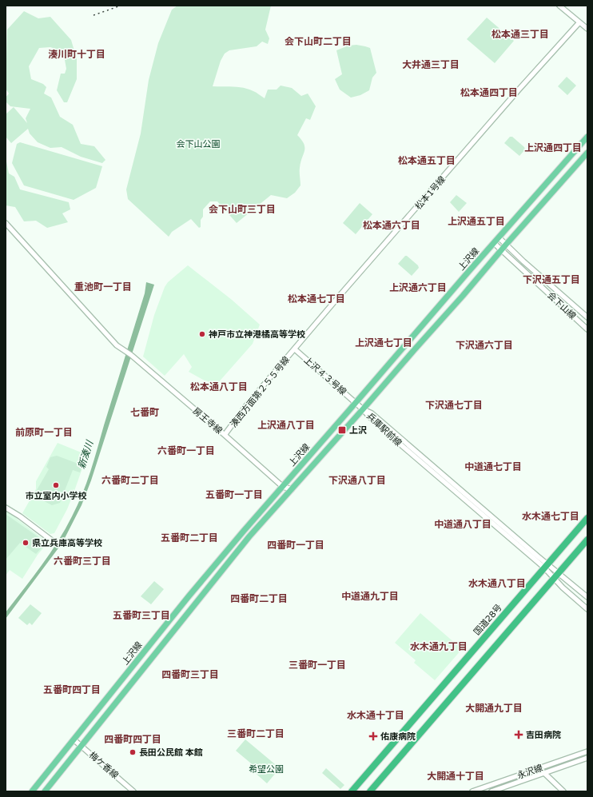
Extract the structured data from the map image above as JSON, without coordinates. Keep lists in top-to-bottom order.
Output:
{
  "streets": {
    "highway": ["国道28号"],
    "main road": ["上沢線"],
    "street": [
      "松本1号線",
      "会下山線",
      "上沢４３号線",
      "湊西方面第２５５号線",
      "房王寺線",
      "兵庫駅前線",
      "梅ケ香線",
      "永沢線"
    ]
  },
  "crossings": [
    ["松本1号線", "上沢４３号線"],
    ["松本1号線", "湊西方面第２５５号線"],
    ["上沢線", "会下山線"],
    ["上沢線", "上沢４３号線"],
    ["上沢線", "房王寺線"],
    ["上沢線", "兵庫駅前線"],
    ["上沢線", "梅ケ香線"],
    ["上沢４３号線", "湊西方面第２５５号線"],
    ["上沢４３号線", "兵庫駅前線"],
    ["湊西方面第２５５号線", "房王寺線"],
    ["兵庫駅前線", "国道28号"]
  ],
  "districts": [
    "松本通三丁目",
    "会下山町二丁目",
    "湊川町十丁目",
    "大井通三丁目",
    "松本通四丁目",
    "上沢通四丁目",
    "松本通五丁目",
    "会下山町三丁目",
    "上沢通五丁目",
    "松本通六丁目",
    "下沢通五丁目",
    "重池町一丁目",
    "上沢通六丁目",
    "松本通七丁目",
    "上沢通七丁目",
    "下沢通六丁目",
    "松本通八丁目",
    "下沢通七丁目",
    "七番町",
    "上沢通八丁目",
    "前原町一丁目",
    "六番町一丁目",
    "中道通七丁目",
    "六番町二丁目",
    "下沢通八丁目",
    "五番町一丁目",
    "水木通七丁目",
    "中道通八丁目",
    "五番町二丁目",
    "四番町一丁目",
    "六番町三丁目",
    "水木通八丁目",
    "中道通九丁目",
    "四番町二丁目",
    "五番町三丁目",
    "水木通九丁目",
    "三番町一丁目",
    "四番町三丁目",
    "五番町四丁目",
    "大開通九丁目",
    "水木通十丁目",
    "三番町二丁目",
    "四番町四丁目",
    "大開通十丁目"
  ],
  "water": ["新湊川"],
  "parks": ["会下山公園", "希望公園"],
  "places": {
    "other": [
      "神戸市立神港橘高等学校",
      "市立室内小学校",
      "県立兵庫高等学校",
      "長田公民館 本館"
    ],
    "transit": ["上沢"],
    "health": ["吉田病院", "佑康病院"]
  }
}
